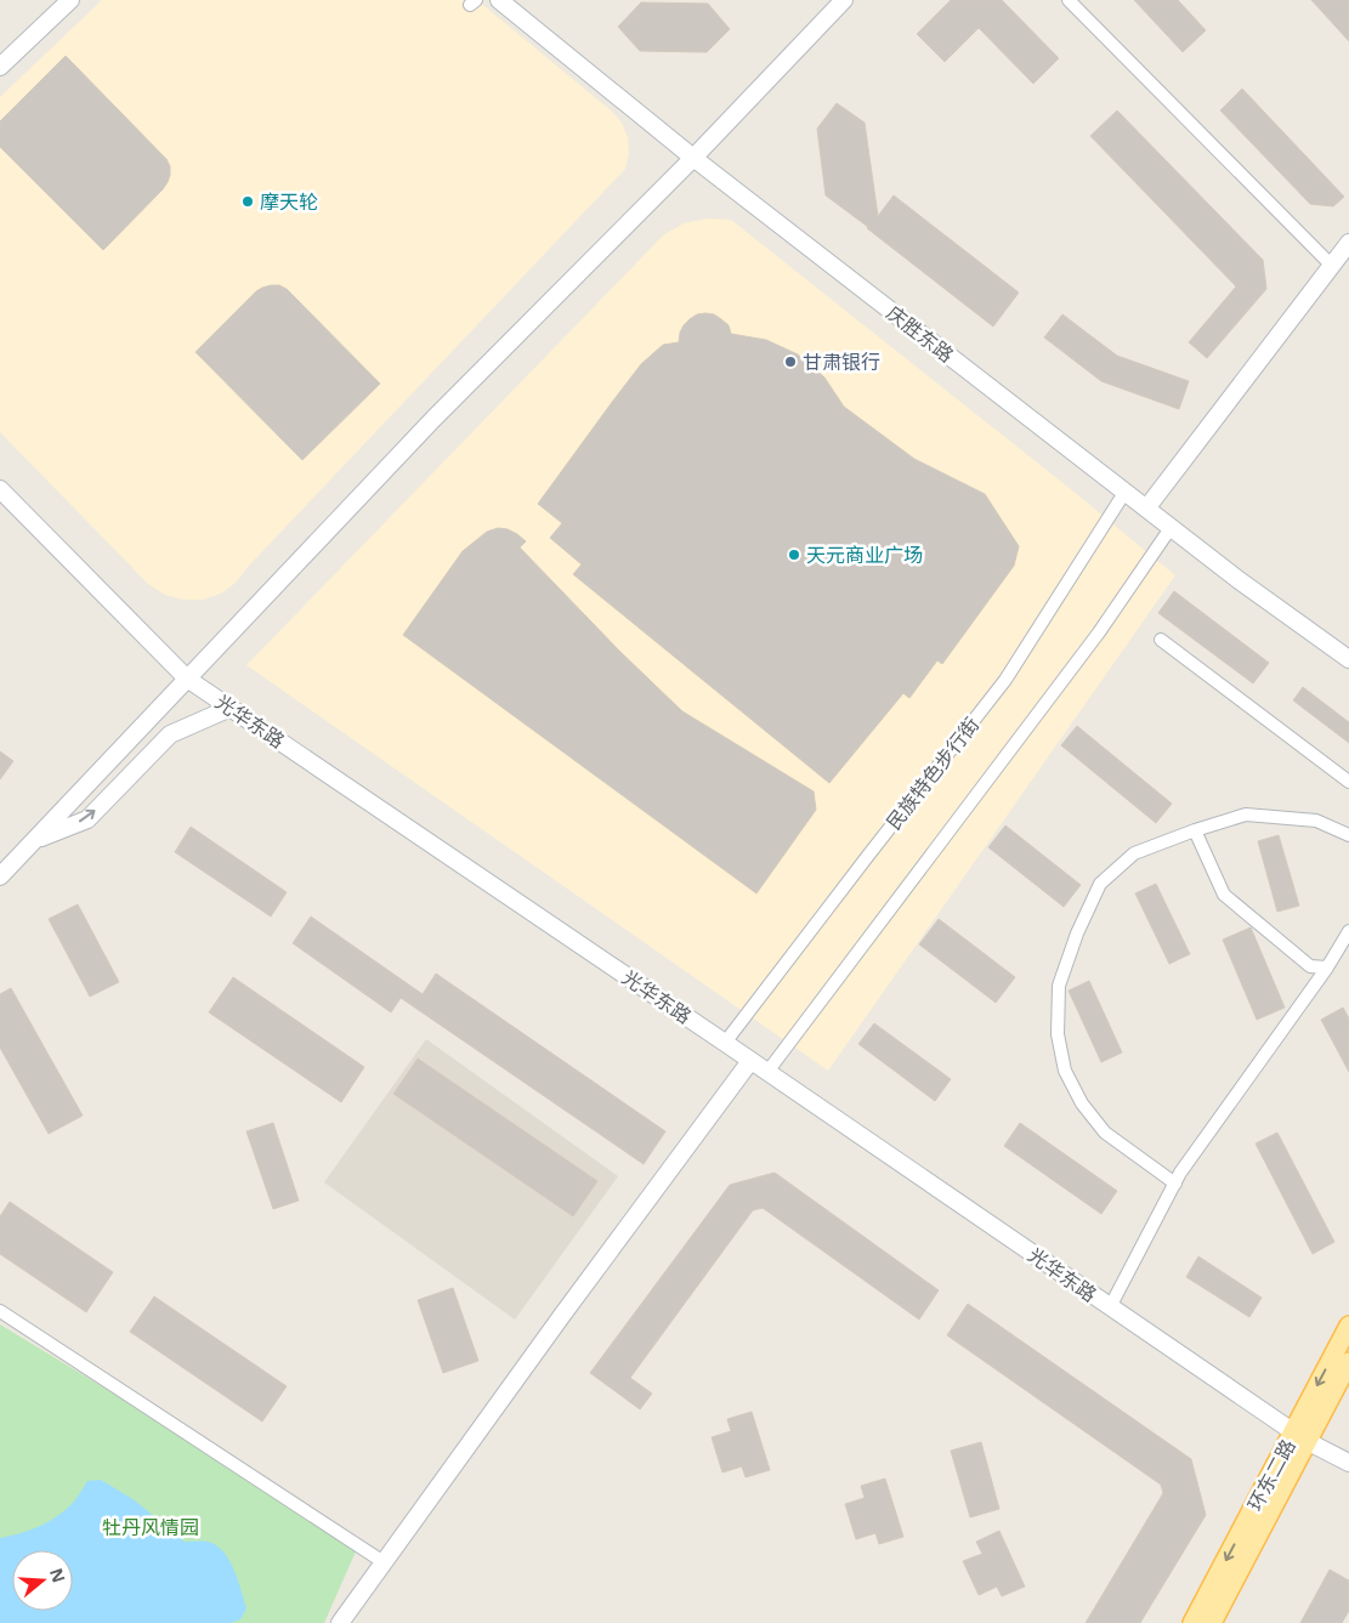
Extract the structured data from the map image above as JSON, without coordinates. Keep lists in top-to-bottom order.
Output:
{
  "streets": {
    "main road": ["庆胜东路", "光华东路", "环东二路"],
    "street": ["民族特色步行街"]
  },
  "crossings": [
    ["庆胜东路", "民族特色步行街"],
    ["光华东路", "民族特色步行街"],
    ["光华东路", "环东二路"]
  ],
  "parks": ["牡丹风情园"],
  "places": ["摩天轮", "甘肃银行", "天元商业广场"],
  "north": "right"
}
